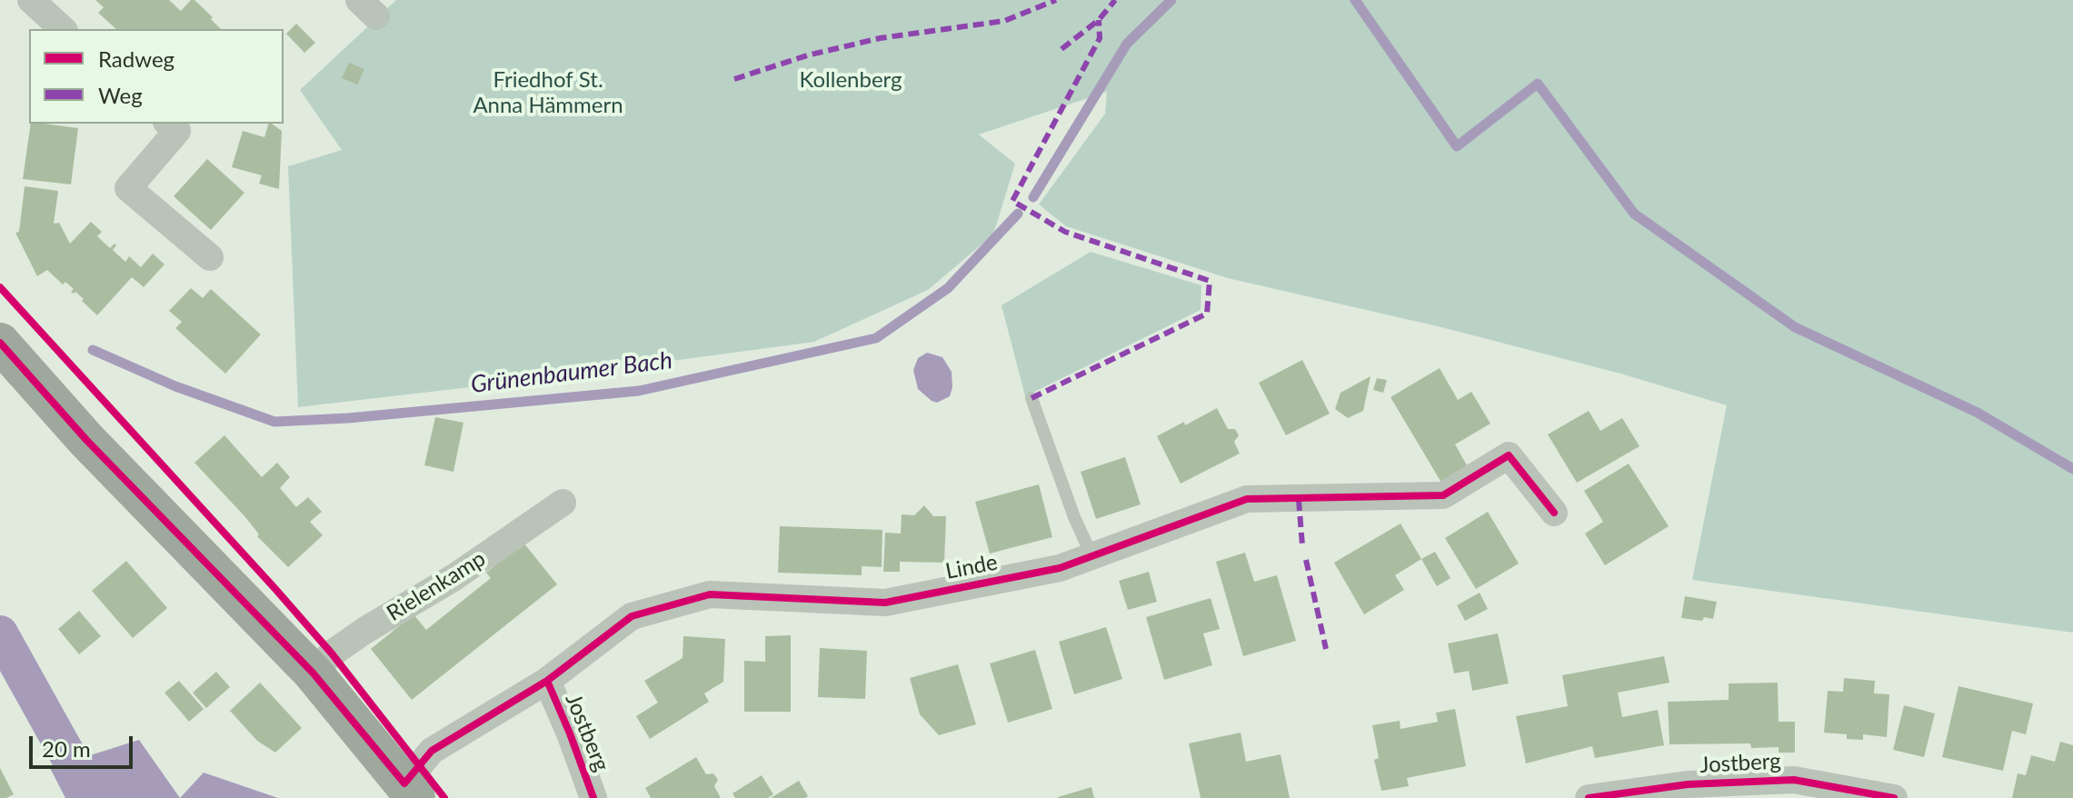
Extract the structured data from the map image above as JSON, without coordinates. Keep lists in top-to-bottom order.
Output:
{
  "streets": {
    "street": ["Linde", "Rielenkamp", "Jostberg"]
  },
  "crossings": [
    ["Linde", "Jostberg"]
  ],
  "water": ["Grünenbaumer Bach"],
  "parks": ["Friedhof St. Anna Hämmern", "Kollenberg"],
  "legend": ["Radweg", "Weg"],
  "scale_bar": "20 m"
}
